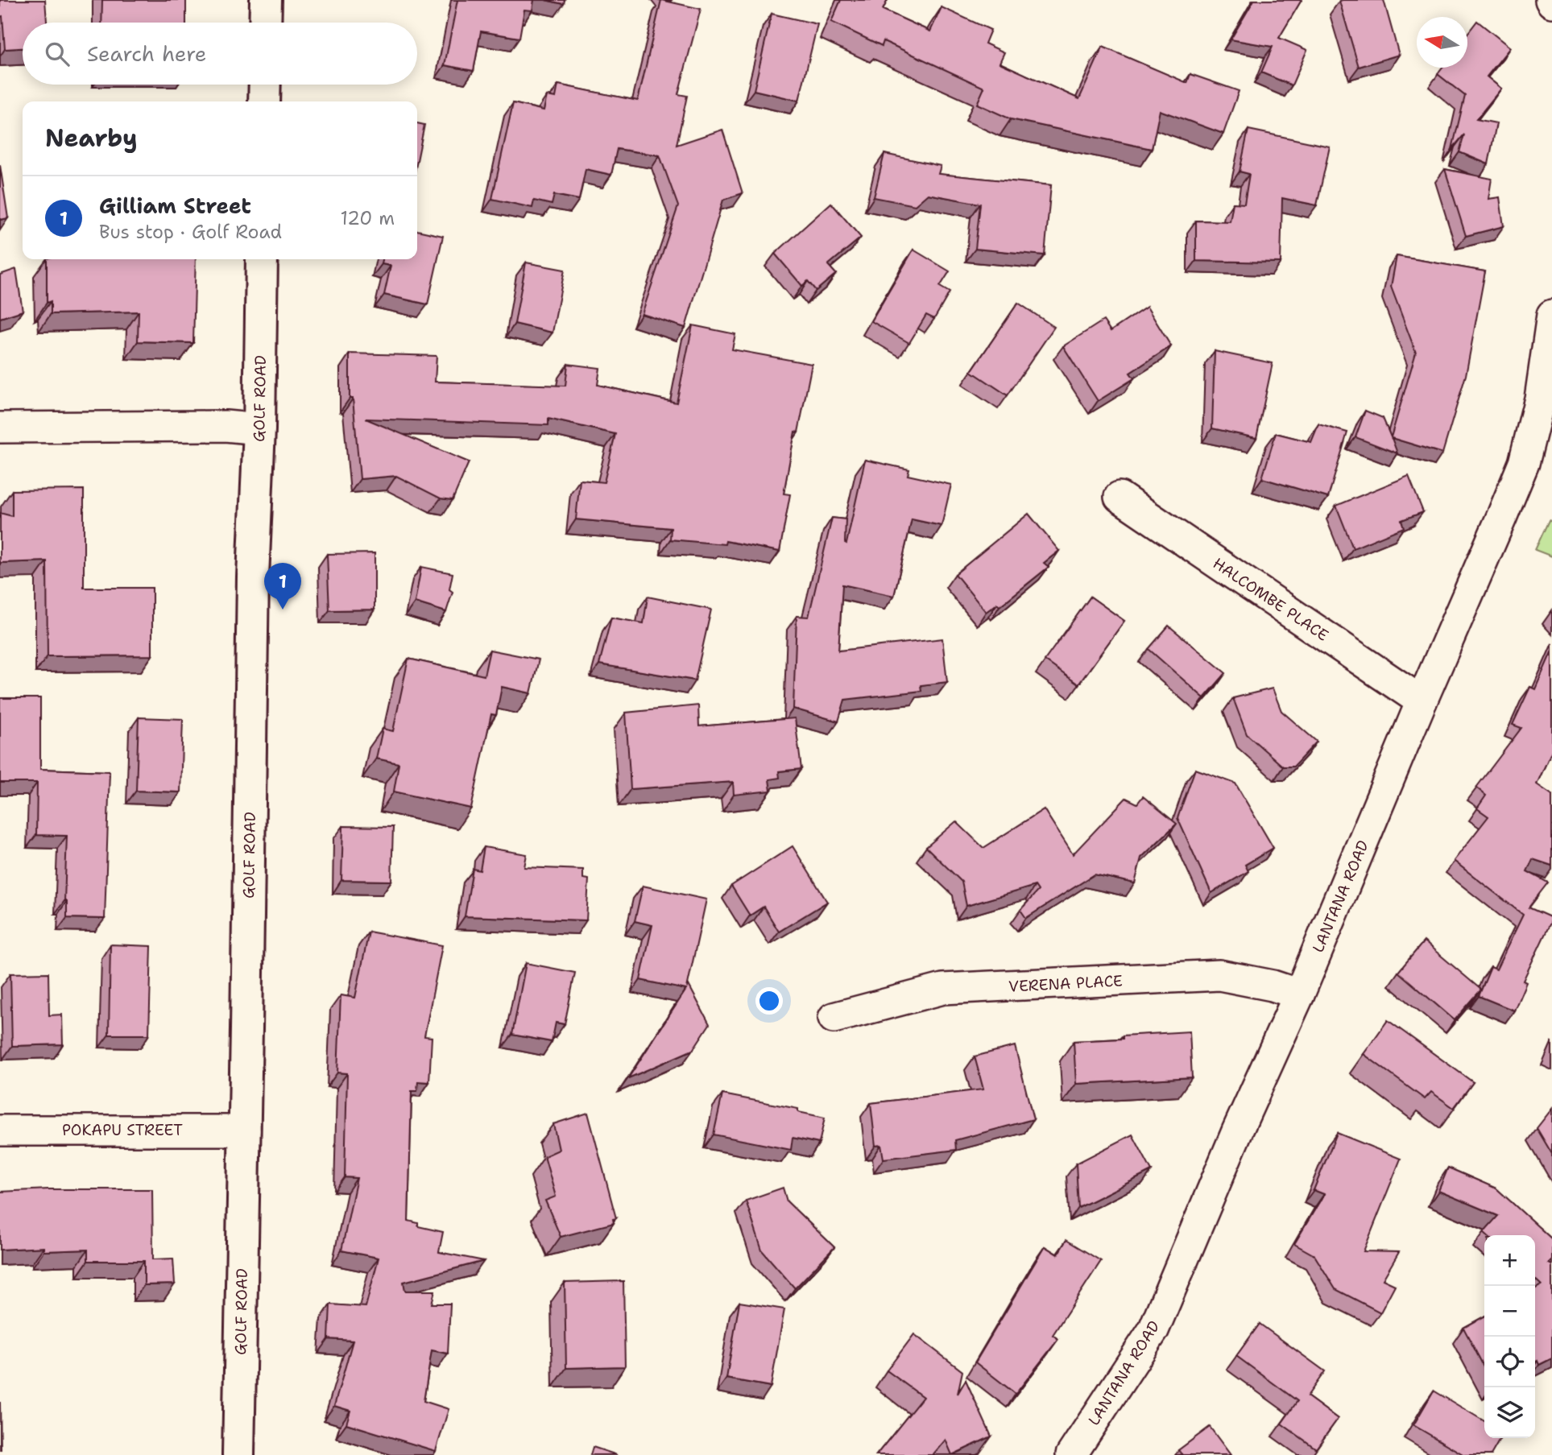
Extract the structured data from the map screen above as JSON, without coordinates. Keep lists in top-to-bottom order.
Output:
{
  "streets": {
    "street": [
      "GOLF ROAD",
      "HALCOMBE PLACE",
      "LANTANA ROAD",
      "VERENA PLACE",
      "POKAPU STREET"
    ]
  },
  "crossings": [
    ["GOLF ROAD", "POKAPU STREET"],
    ["HALCOMBE PLACE", "LANTANA ROAD"],
    ["LANTANA ROAD", "VERENA PLACE"]
  ],
  "north": "left",
  "page": {
    "search": "Search here",
    "heading": "Nearby",
    "list": [
      {
        "mark": "1",
        "name": "Gilliam Street",
        "note": "Bus stop · Golf Road",
        "value": "120 m"
      }
    ],
    "pins": "1",
    "map_buttons": ["+", "−"]
  }
}
